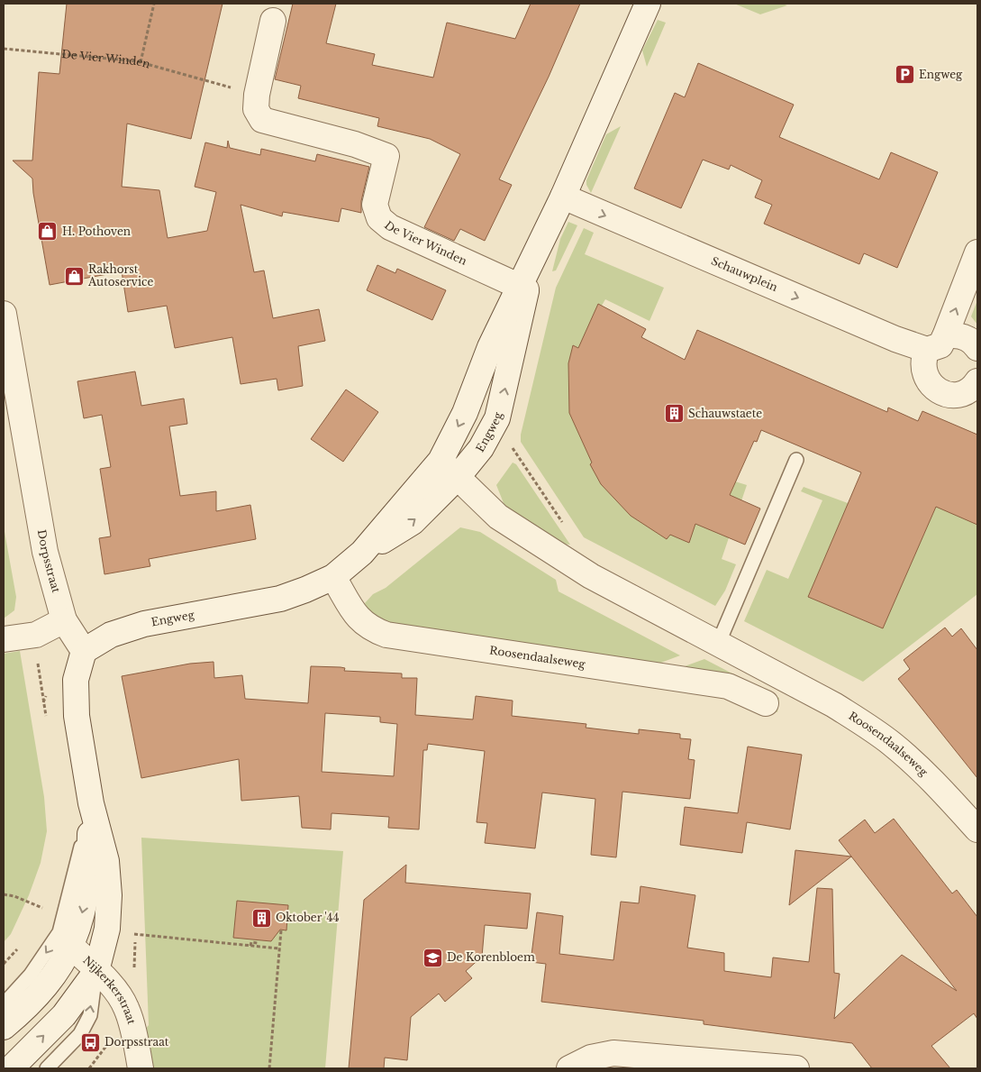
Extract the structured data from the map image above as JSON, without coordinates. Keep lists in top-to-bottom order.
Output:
{
  "streets": {
    "street": [
      "De Vier Winden",
      "Schauwplein",
      "Engweg",
      "Dorpsstraat",
      "Roosendaalseweg",
      "Nijkerkerstraat"
    ]
  },
  "crossings": [
    ["De Vier Winden", "Engweg"],
    ["Schauwplein", "Engweg"],
    ["Engweg", "Dorpsstraat"],
    ["Engweg", "Roosendaalseweg"]
  ],
  "one_way": ["Schauwplein"],
  "places": {
    "parking": ["Engweg"],
    "shop": ["H. Pothoven", "Rakhorst Autoservice"],
    "building": ["Schauwstaete", "Oktober '44"],
    "school or university": ["De Korenbloem"],
    "bus stop": ["Dorpsstraat"]
  }
}
